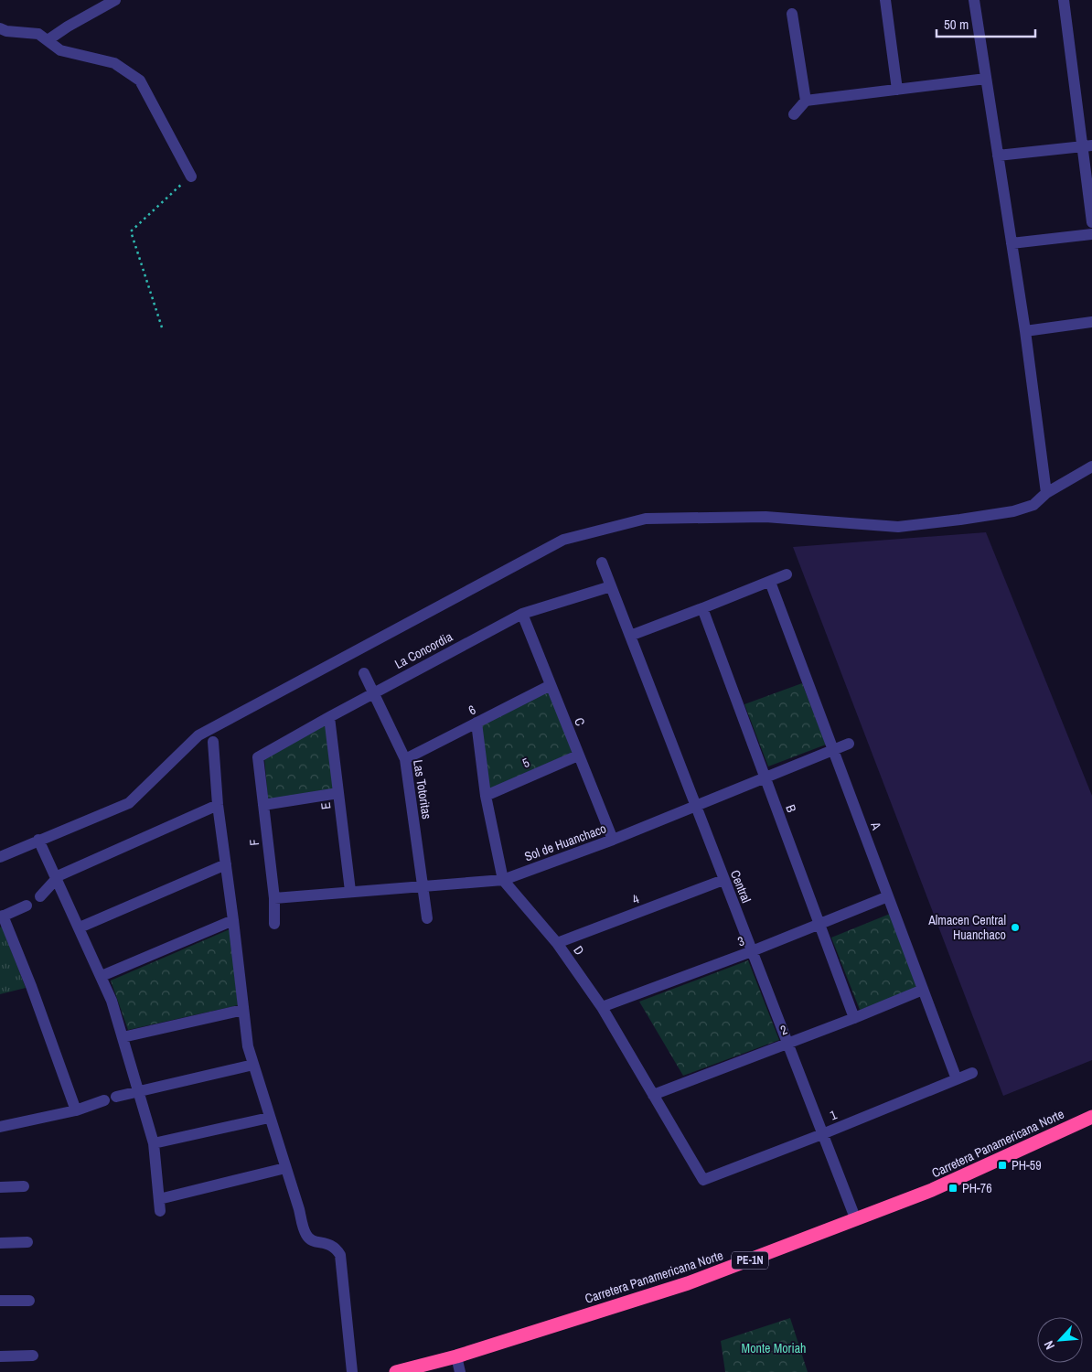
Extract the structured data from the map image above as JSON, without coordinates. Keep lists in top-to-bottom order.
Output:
{
  "streets": {
    "highway": ["Carretera Panamericana Norte", "PE-1N"],
    "street": [
      "La Concordia",
      "6",
      "C",
      "5",
      "Las Totoritas",
      "E",
      "B",
      "A",
      "F",
      "Sol de Huanchaco",
      "Central",
      "4",
      "3",
      "D",
      "2",
      "1"
    ]
  },
  "crossings": [
    ["La Concordia", "C"],
    ["La Concordia", "Las Totoritas"],
    ["La Concordia", "E"],
    ["La Concordia", "F"],
    ["La Concordia", "Central"],
    ["6", "C"],
    ["6", "Las Totoritas"],
    ["6", "D"],
    ["C", "5"],
    ["C", "Sol de Huanchaco"],
    ["5", "D"],
    ["Las Totoritas", "Sol de Huanchaco"],
    ["E", "Sol de Huanchaco"],
    ["B", "Sol de Huanchaco"],
    ["B", "3"],
    ["B", "2"],
    ["A", "Sol de Huanchaco"],
    ["A", "3"],
    ["A", "2"],
    ["A", "1"],
    ["F", "Sol de Huanchaco"],
    ["Sol de Huanchaco", "Central"],
    ["Sol de Huanchaco", "D"],
    ["Central", "4"],
    ["Central", "3"],
    ["Central", "2"],
    ["Central", "1"],
    ["Central", "Carretera Panamericana Norte"],
    ["4", "D"],
    ["3", "D"],
    ["D", "2"],
    ["D", "1"]
  ],
  "parks": ["Monte Moriah"],
  "places": {
    "other": ["Almacen Central Huanchaco"],
    "transit": ["PH-59", "PH-76"]
  },
  "scale_bar": "50 m",
  "north": "bottom left"
}
